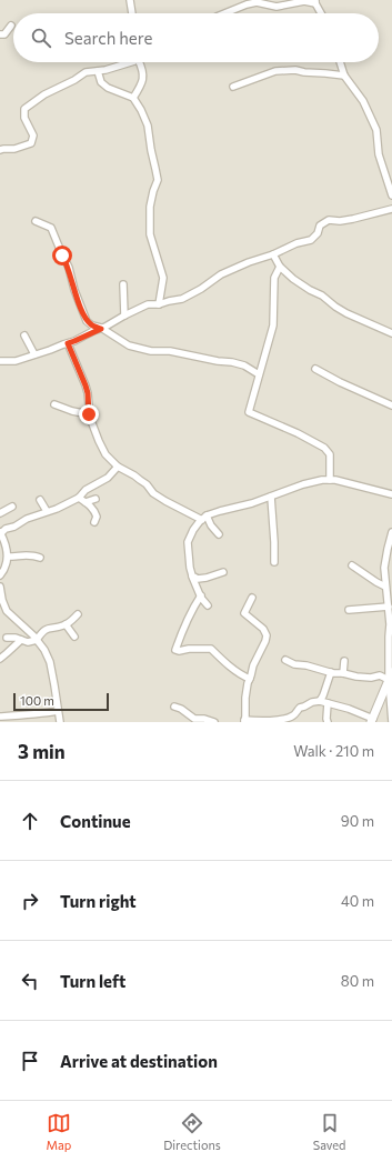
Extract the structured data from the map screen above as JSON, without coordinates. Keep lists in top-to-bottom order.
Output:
{
  "scale_bar": "100 m",
  "page": {
    "search": "Search here",
    "scale": "100 m",
    "heading": ["3 min", "Walk · 210 m"],
    "list": [
      ["Continue", "90 m"],
      ["Turn right", "40 m"],
      ["Turn left", "80 m"],
      "Arrive at destination"
    ],
    "nav": ["Map", "Directions", "Saved"]
  }
}
